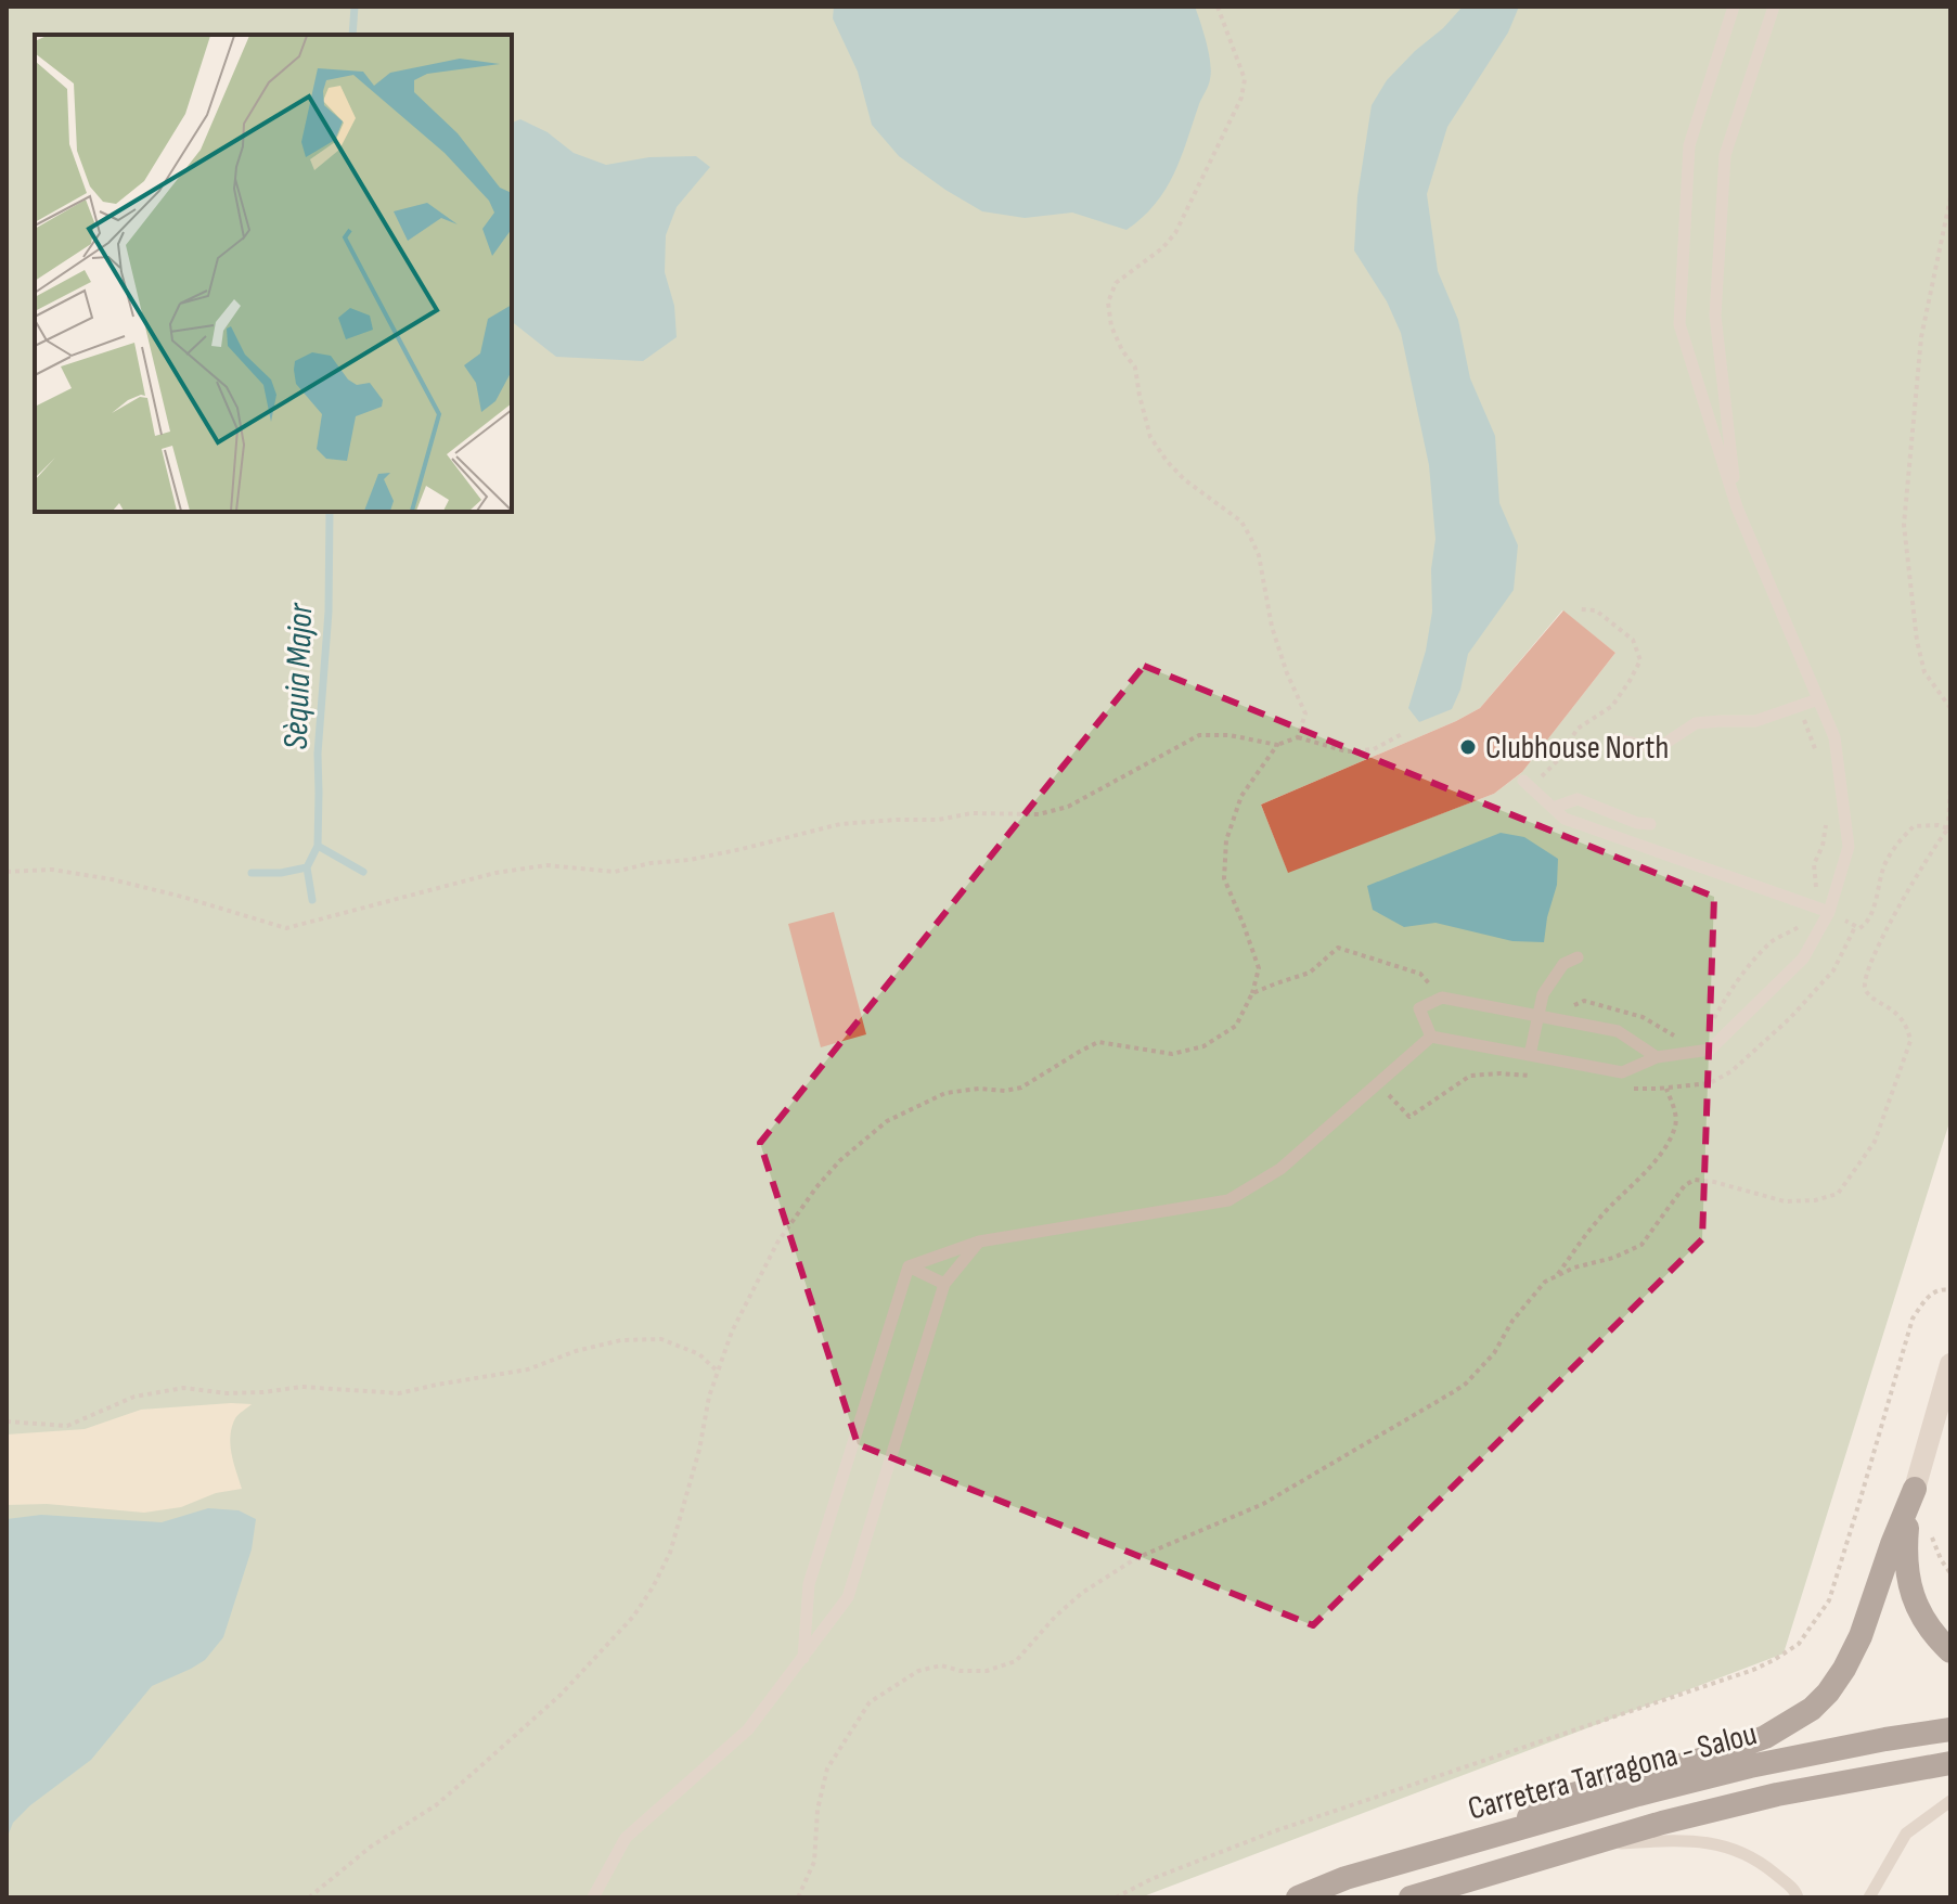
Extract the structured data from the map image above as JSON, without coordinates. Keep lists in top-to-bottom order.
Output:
{
  "streets": {
    "highway": ["Carretera Tarragona - Salou"]
  },
  "water": ["Sèquia Major"],
  "places": ["Clubhouse North"]
}
